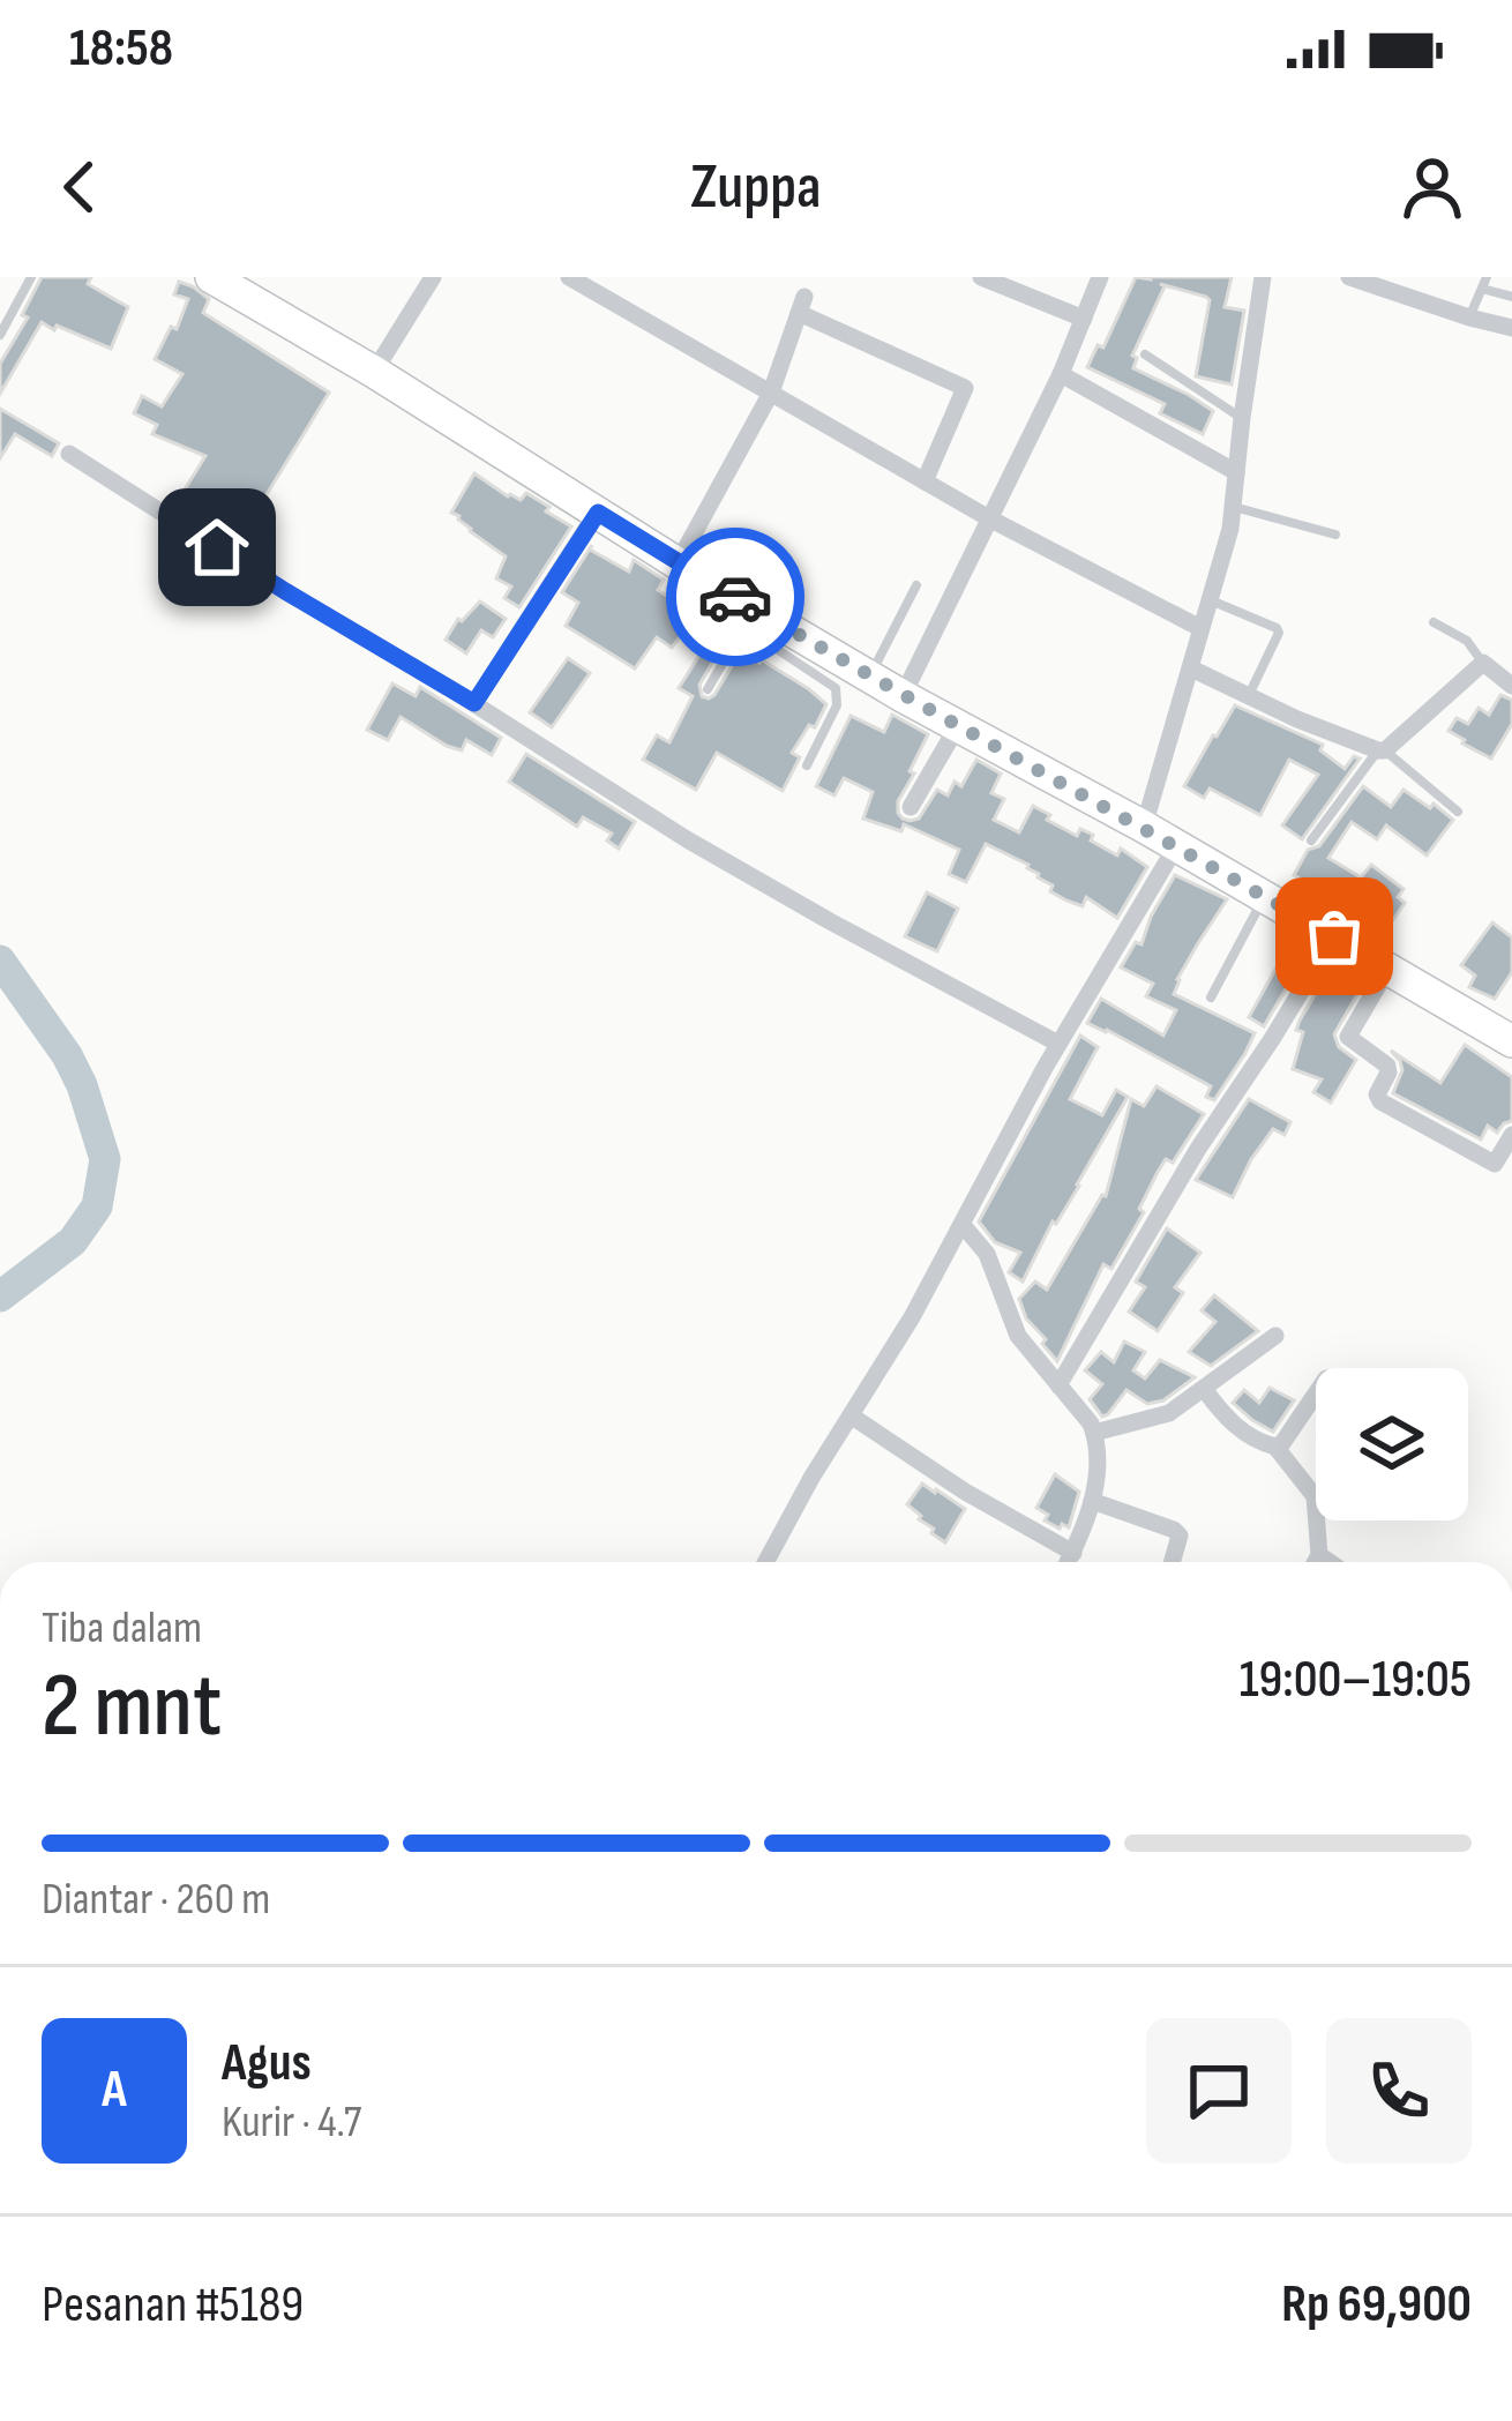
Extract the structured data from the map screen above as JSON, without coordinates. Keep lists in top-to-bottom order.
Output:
{
  "page": {
    "status": "18:58",
    "header": "Zuppa",
    "heading": ["2 mnt", "Tiba dalam", "19:00–19:05"],
    "panel": [
      "Agus",
      "Kurir · 4.7",
      "Pesanan #5189",
      "Rp 69,900"
    ],
    "bar": "Diantar · 260 m",
    "round": "A"
  }
}
